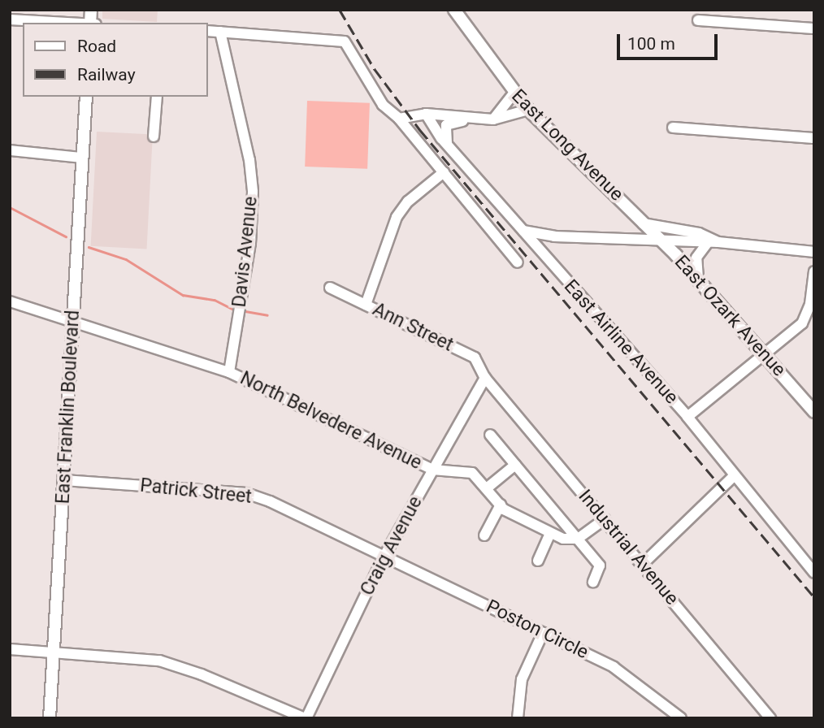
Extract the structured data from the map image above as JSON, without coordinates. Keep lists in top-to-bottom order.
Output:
{
  "streets": {
    "main road": ["East Long Avenue", "East Ozark Avenue", "East Franklin Boulevard"],
    "street": [
      "Davis Avenue",
      "Ann Street",
      "East Airline Avenue",
      "North Belvedere Avenue",
      "Patrick Street",
      "Craig Avenue",
      "Industrial Avenue",
      "Poston Circle"
    ]
  },
  "crossings": [
    ["East Long Avenue", "East Ozark Avenue"],
    ["Davis Avenue", "North Belvedere Avenue"],
    ["Ann Street", "Craig Avenue"],
    ["Ann Street", "Industrial Avenue"],
    ["East Franklin Boulevard", "North Belvedere Avenue"],
    ["East Franklin Boulevard", "Patrick Street"],
    ["North Belvedere Avenue", "Craig Avenue"],
    ["Patrick Street", "Craig Avenue"],
    ["Patrick Street", "Poston Circle"],
    ["Craig Avenue", "Industrial Avenue"],
    ["Craig Avenue", "Poston Circle"]
  ],
  "legend": ["Road", "Railway"],
  "scale_bar": "100 m"
}
